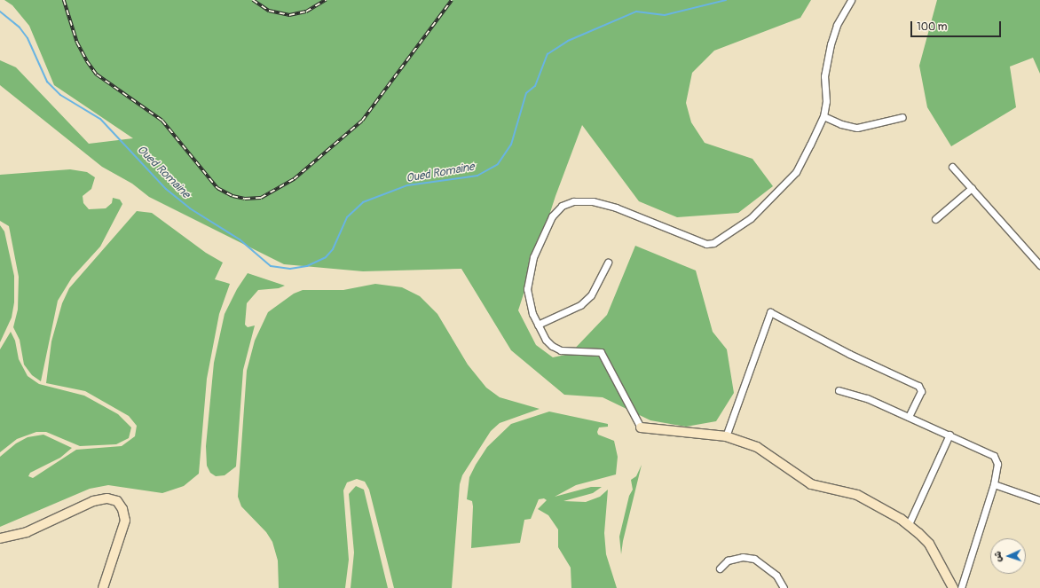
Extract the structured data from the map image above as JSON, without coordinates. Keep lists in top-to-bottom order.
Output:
{
  "water": ["Oued Romaine"],
  "scale_bar": "100 m",
  "north": "left"
}
